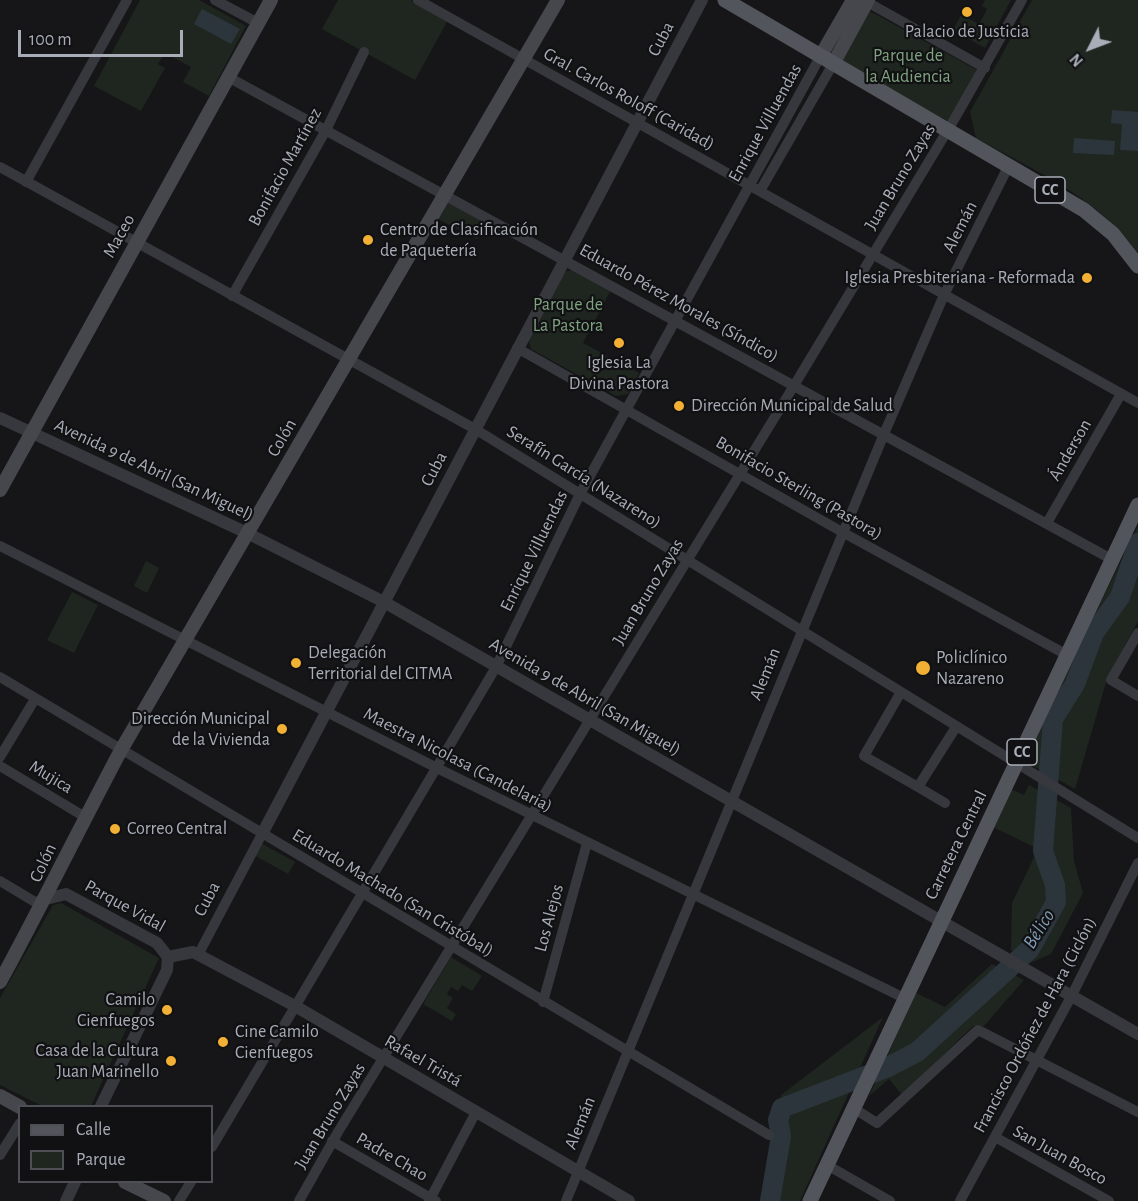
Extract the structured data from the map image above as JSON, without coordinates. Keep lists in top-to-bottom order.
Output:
{
  "streets": {
    "main road": [
      "CC",
      "Maceo",
      "Colón",
      "Carretera Central"
    ],
    "street": [
      "Cuba",
      "Gral. Carlos Roloff (Caridad)",
      "Enrique Villuendas",
      "Bonifacio Martínez",
      "Juan Bruno Zayas",
      "Alemán",
      "Eduardo Pérez Morales (Síndico)",
      "Ánderson",
      "Avenida 9 de Abril (San Miguel)",
      "Serafín García (Nazareno)",
      "Bonifacio Sterling (Pastora)",
      "Maestra Nicolasa (Candelaria)",
      "Mujica",
      "Eduardo Machado (San Cristóbal)",
      "Parque Vidal",
      "Los Alejos",
      "Francisco Ordóñez de Hara (Ciclón)",
      "Rafael Tristá",
      "San Juan Bosco",
      "Padre Chao"
    ]
  },
  "crossings": [
    ["Cuba", "Gral. Carlos Roloff (Caridad)"],
    ["Cuba", "Eduardo Pérez Morales (Síndico)"],
    ["Cuba", "Avenida 9 de Abril (San Miguel)"],
    ["Cuba", "Serafín García (Nazareno)"],
    ["Cuba", "Bonifacio Sterling (Pastora)"],
    ["Cuba", "Maestra Nicolasa (Candelaria)"],
    ["Cuba", "Eduardo Machado (San Cristóbal)"],
    ["Cuba", "Parque Vidal"],
    ["Cuba", "Rafael Tristá"],
    ["Gral. Carlos Roloff (Caridad)", "Enrique Villuendas"],
    ["Gral. Carlos Roloff (Caridad)", "Juan Bruno Zayas"],
    ["Gral. Carlos Roloff (Caridad)", "Alemán"],
    ["Gral. Carlos Roloff (Caridad)", "Colón"],
    ["Gral. Carlos Roloff (Caridad)", "Ánderson"],
    ["Enrique Villuendas", "CC"],
    ["Enrique Villuendas", "Eduardo Pérez Morales (Síndico)"],
    ["Enrique Villuendas", "Avenida 9 de Abril (San Miguel)"],
    ["Enrique Villuendas", "Serafín García (Nazareno)"],
    ["Enrique Villuendas", "Bonifacio Sterling (Pastora)"],
    ["Enrique Villuendas", "Maestra Nicolasa (Candelaria)"],
    ["Enrique Villuendas", "Eduardo Machado (San Cristóbal)"],
    ["Enrique Villuendas", "Rafael Tristá"],
    ["Bonifacio Martínez", "Eduardo Pérez Morales (Síndico)"],
    ["Bonifacio Martínez", "Serafín García (Nazareno)"],
    ["Juan Bruno Zayas", "CC"],
    ["Juan Bruno Zayas", "Eduardo Pérez Morales (Síndico)"],
    ["Juan Bruno Zayas", "Avenida 9 de Abril (San Miguel)"],
    ["Juan Bruno Zayas", "Serafín García (Nazareno)"],
    ["Juan Bruno Zayas", "Bonifacio Sterling (Pastora)"],
    ["Juan Bruno Zayas", "Maestra Nicolasa (Candelaria)"],
    ["Juan Bruno Zayas", "Eduardo Machado (San Cristóbal)"],
    ["Juan Bruno Zayas", "Rafael Tristá"],
    ["Juan Bruno Zayas", "Padre Chao"],
    ["CC", "Alemán"],
    ["Alemán", "Eduardo Pérez Morales (Síndico)"],
    ["Alemán", "Avenida 9 de Abril (San Miguel)"],
    ["Alemán", "Serafín García (Nazareno)"],
    ["Alemán", "Bonifacio Sterling (Pastora)"],
    ["Alemán", "Maestra Nicolasa (Candelaria)"],
    ["Alemán", "Eduardo Machado (San Cristóbal)"],
    ["Alemán", "Rafael Tristá"],
    ["Maceo", "Eduardo Pérez Morales (Síndico)"],
    ["Maceo", "Avenida 9 de Abril (San Miguel)"],
    ["Maceo", "Serafín García (Nazareno)"],
    ["Eduardo Pérez Morales (Síndico)", "Colón"],
    ["Eduardo Pérez Morales (Síndico)", "Ánderson"],
    ["Eduardo Pérez Morales (Síndico)", "Carretera Central"],
    ["Colón", "Avenida 9 de Abril (San Miguel)"],
    ["Colón", "Serafín García (Nazareno)"],
    ["Colón", "Maestra Nicolasa (Candelaria)"],
    ["Colón", "Mujica"],
    ["Colón", "Eduardo Machado (San Cristóbal)"],
    ["Colón", "Parque Vidal"],
    ["Avenida 9 de Abril (San Miguel)", "Carretera Central"],
    ["Avenida 9 de Abril (San Miguel)", "Francisco Ordóñez de Hara (Ciclón)"],
    ["Serafín García (Nazareno)", "Carretera Central"],
    ["Bonifacio Sterling (Pastora)", "Carretera Central"],
    ["Maestra Nicolasa (Candelaria)", "Carretera Central"],
    ["Maestra Nicolasa (Candelaria)", "Los Alejos"],
    ["Eduardo Machado (San Cristóbal)", "Los Alejos"],
    ["Parque Vidal", "Rafael Tristá"],
    ["Francisco Ordóñez de Hara (Ciclón)", "San Juan Bosco"]
  ],
  "water": ["Bélico"],
  "parks": ["Parque de la Audiencia", "Parque de La Pastora"],
  "places": [
    "Palacio de Justicia",
    "Centro de Clasificación de Paquetería",
    "Iglesia Presbiteriana - Reformada",
    "Iglesia La Divina Pastora",
    "Dirección Municipal de Salud",
    "Delegación Territorial del CITMA",
    "Policlínico Nazareno",
    "Dirección Municipal de la Vivienda",
    "Correo Central",
    "Camilo Cienfuegos",
    "Cine Camilo Cienfuegos",
    "Casa de la Cultura Juan Marinello"
  ],
  "legend": ["Calle", "Parque"],
  "scale_bar": "100 m",
  "north": "bottom left"
}
